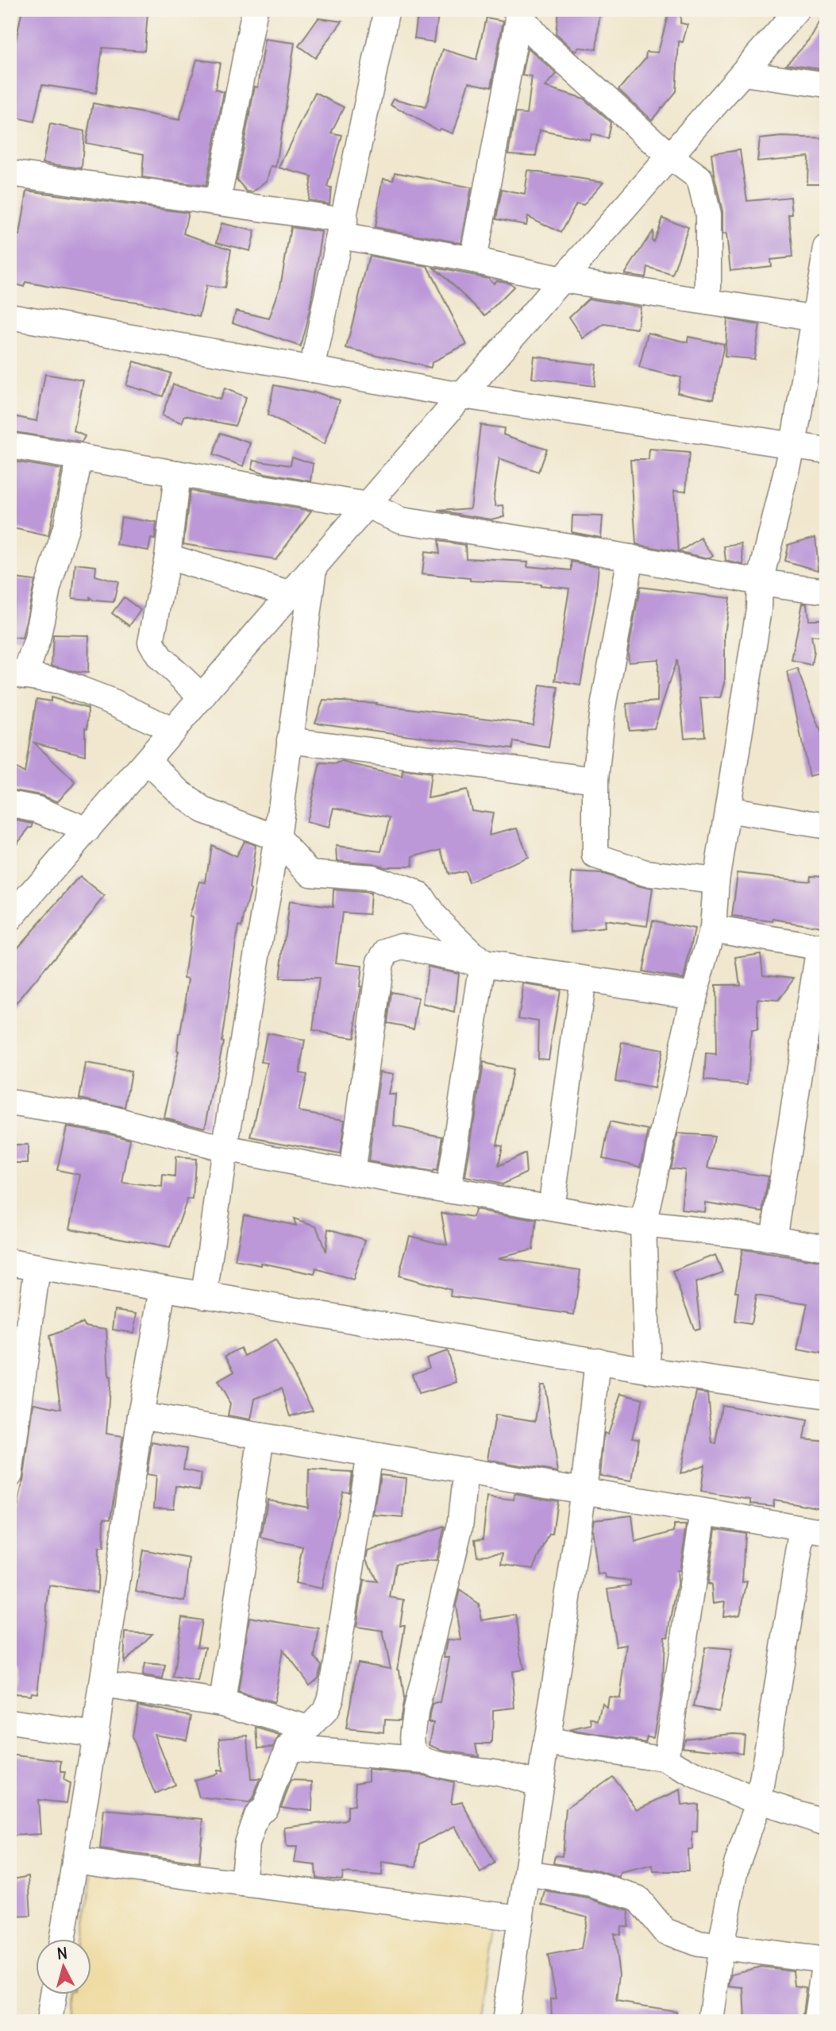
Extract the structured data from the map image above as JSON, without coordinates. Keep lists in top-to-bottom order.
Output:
{
  "north": "top"
}
